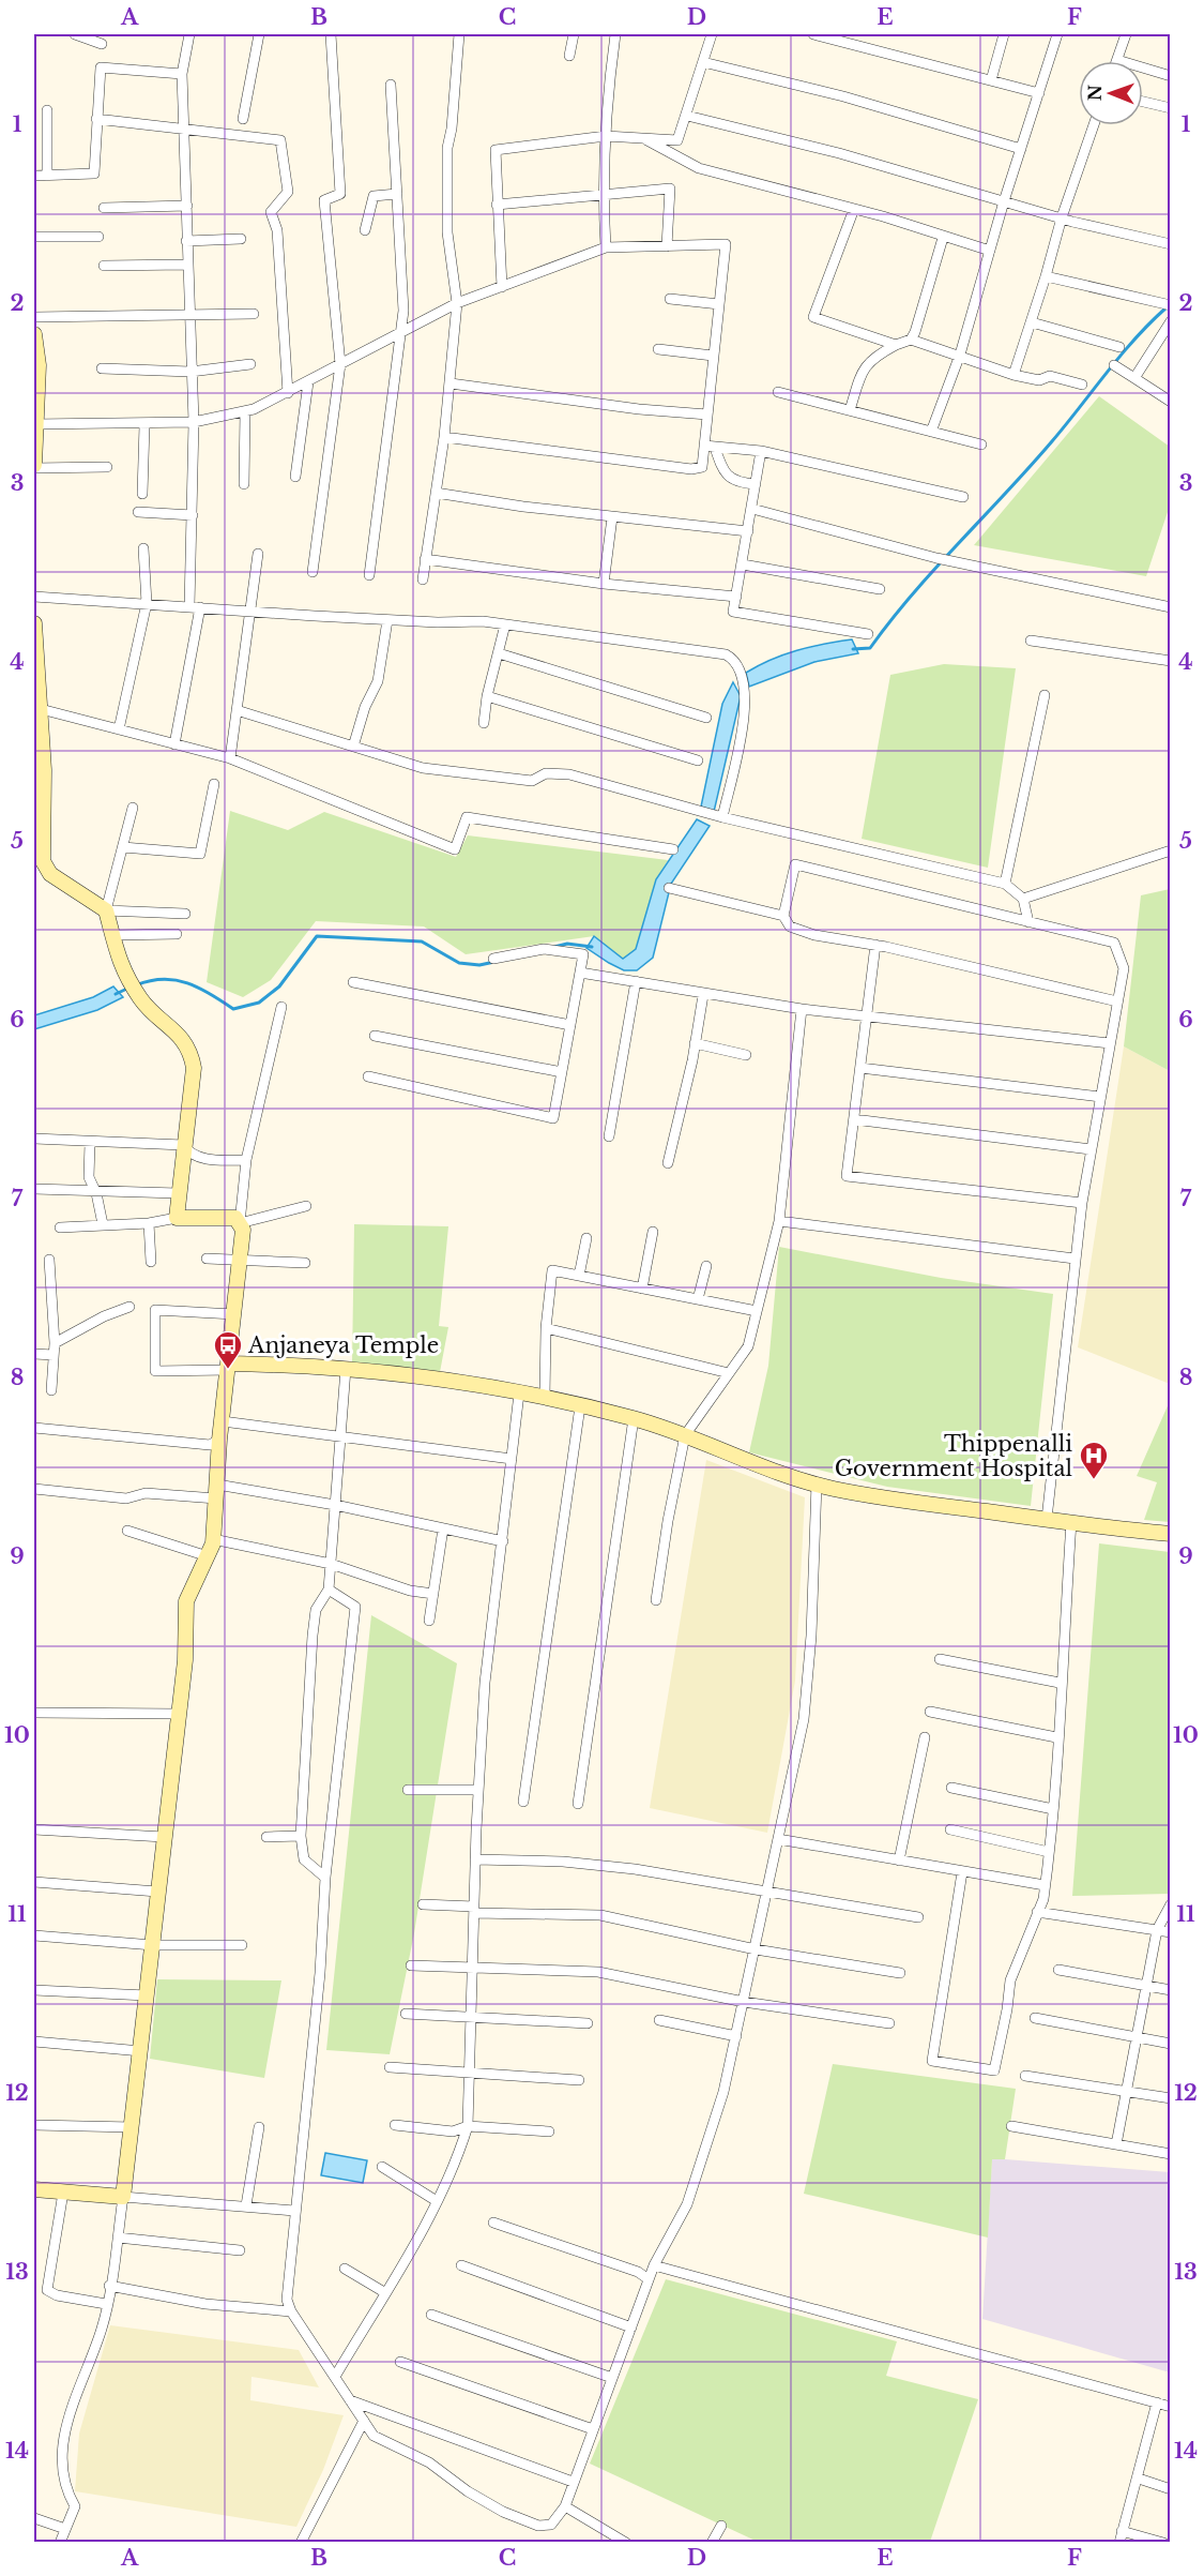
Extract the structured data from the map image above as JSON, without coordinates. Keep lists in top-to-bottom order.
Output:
{
  "places": {
    "bus stop": ["Anjaneya Temple"],
    "hospital": ["Thippenalli Government Hospital"]
  },
  "north": "left",
  "grid": {
    "columns": [
      "A",
      "B",
      "C",
      "D",
      "E",
      "F"
    ],
    "rows": [
      "1",
      "2",
      "3",
      "4",
      "5",
      "6",
      "7",
      "8",
      "9",
      "10",
      "11",
      "12",
      "13",
      "14"
    ]
  }
}
